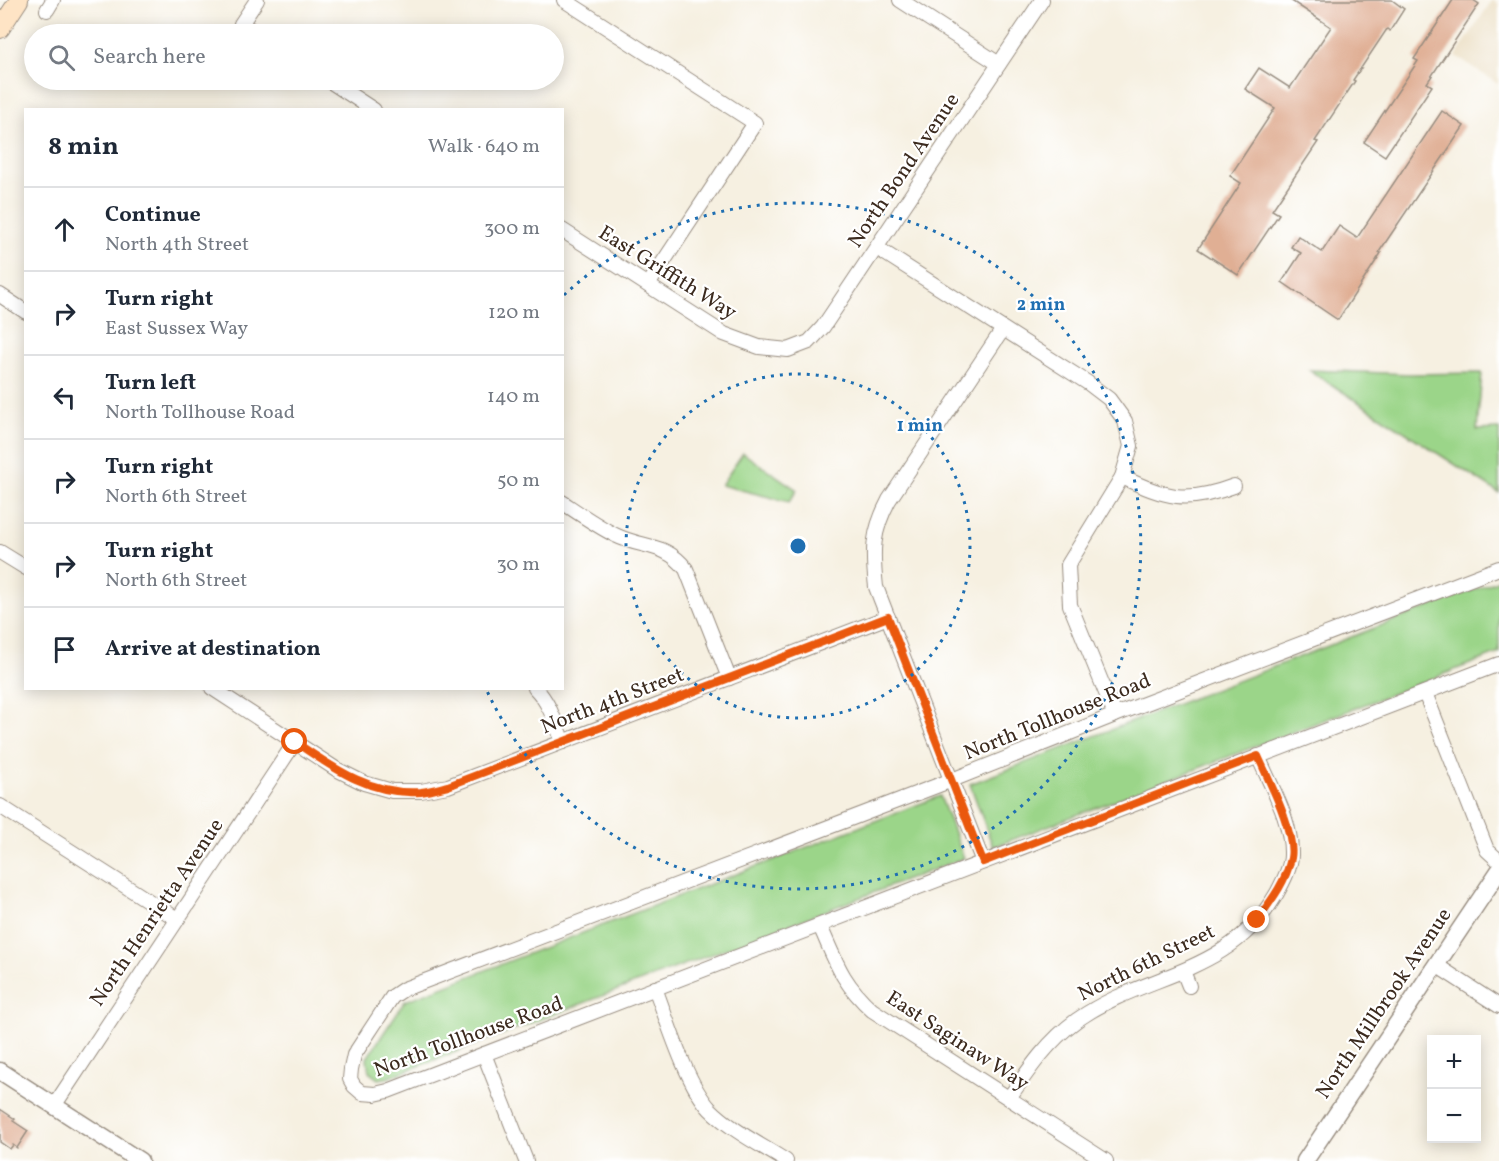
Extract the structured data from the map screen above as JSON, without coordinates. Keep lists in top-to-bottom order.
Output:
{
  "streets": {
    "street": [
      "North Bond Avenue",
      "East Griffith Way",
      "North 4th Street",
      "North Tollhouse Road",
      "North Henrietta Avenue",
      "North 6th Street",
      "North Millbrook Avenue",
      "East Saginaw Way"
    ]
  },
  "crossings": [
    ["North Bond Avenue", "East Griffith Way"],
    ["North 4th Street", "North Henrietta Avenue"],
    ["North Tollhouse Road", "North 6th Street"],
    ["North Tollhouse Road", "East Saginaw Way"],
    ["North 6th Street", "East Saginaw Way"]
  ],
  "page": {
    "search": "Search here",
    "heading": ["8 min", "Walk · 640 m"],
    "list": [
      ["Continue", "North 4th Street", "300 m"],
      ["Turn right", "East Sussex Way", "120 m"],
      ["Turn left", "North Tollhouse Road", "140 m"],
      ["Turn right", "North 6th Street", "50 m"],
      ["Turn right", "North 6th Street", "30 m"],
      "Arrive at destination"
    ],
    "map_buttons": ["+", "−"]
  },
  "rings": ["2 min", "1 min"]
}
